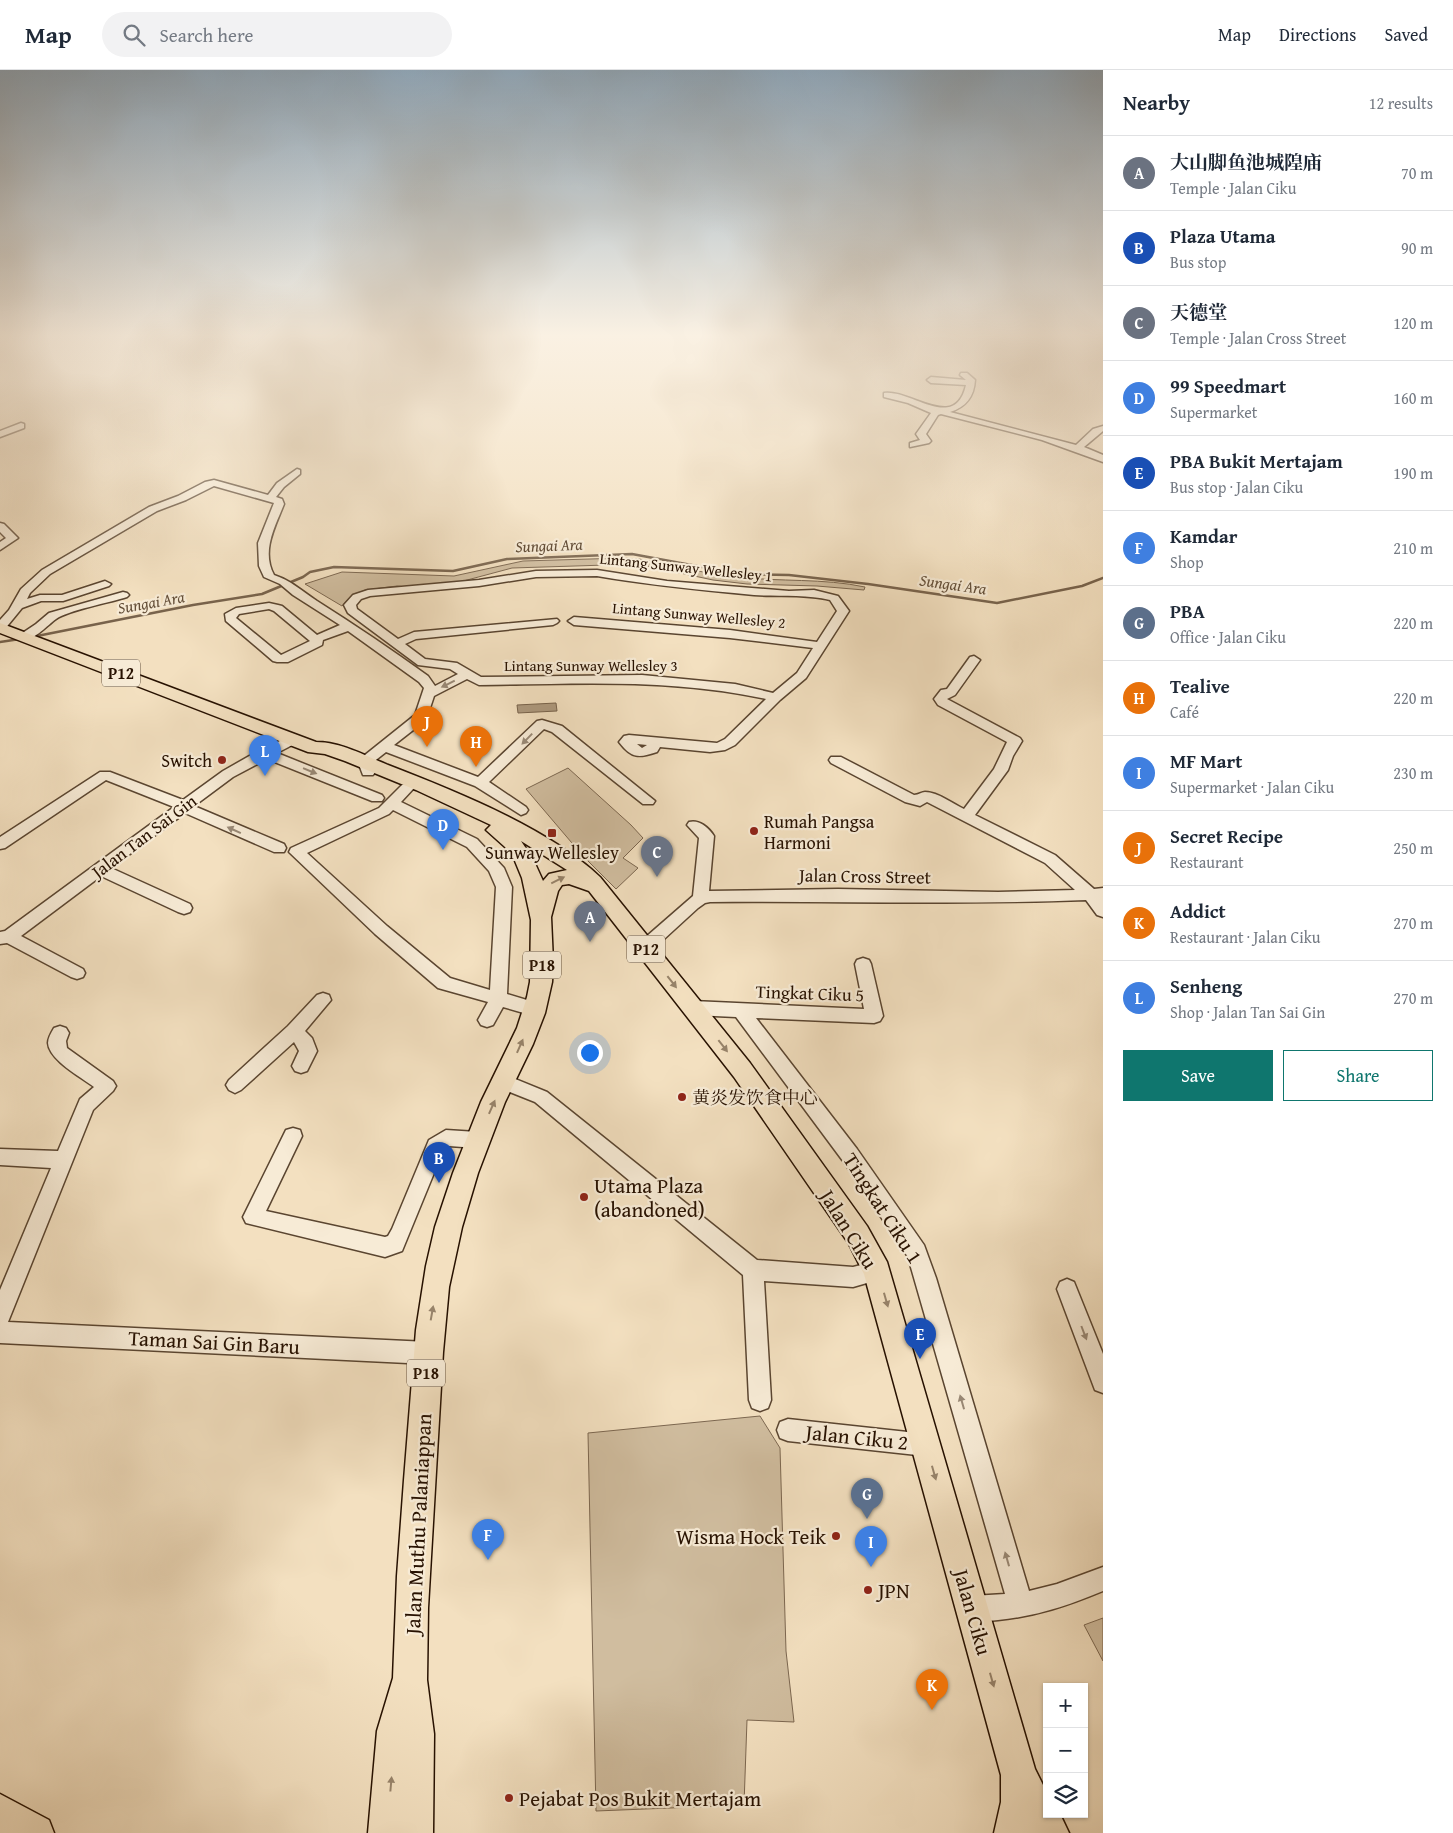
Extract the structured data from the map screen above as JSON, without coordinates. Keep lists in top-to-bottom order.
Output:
{
  "streets": {
    "main road": [
      "P12",
      "P18",
      "Jalan Ciku",
      "Jalan Muthu Palaniappan"
    ],
    "street": [
      "Lintang Sunway Wellesley 1",
      "Lintang Sunway Wellesley 2",
      "Lintang Sunway Wellesley 3",
      "Jalan Tan Sai Gin",
      "Jalan Cross Street",
      "Tingkat Ciku 5",
      "Tingkat Ciku 1",
      "Taman Sai Gin Baru",
      "Jalan Ciku 2"
    ]
  },
  "crossings": [
    ["Lintang Sunway Wellesley 1", "Lintang Sunway Wellesley 2"],
    ["Lintang Sunway Wellesley 1", "Lintang Sunway Wellesley 3"],
    ["P12", "Jalan Tan Sai Gin"],
    ["P12", "Jalan Ciku"],
    ["P12", "Jalan Muthu Palaniappan"],
    ["Tingkat Ciku 5", "Tingkat Ciku 1"],
    ["Tingkat Ciku 5", "Jalan Ciku"],
    ["Jalan Ciku", "Jalan Ciku 2"],
    ["Taman Sai Gin Baru", "Jalan Muthu Palaniappan"]
  ],
  "one_way": ["Tingkat Ciku 1", "Jalan Ciku"],
  "water": ["Sungai Ara"],
  "places": {
    "other": [
      "Switch",
      "Rumah Pangsa Harmoni",
      "黄炎发饮食中心",
      "Utama Plaza (abandoned)",
      "Wisma Hock Teik",
      "JPN",
      "Pejabat Pos Bukit Mertajam"
    ],
    "transit": ["Sunway Wellesley"]
  },
  "page": {
    "header": "Map",
    "search": "Search here",
    "nav": ["Map", "Directions", "Saved"],
    "heading": ["Nearby", "12 results"],
    "list": [
      {
        "mark": "A",
        "name": "大山脚鱼池城隍庙",
        "note": "Temple · Jalan Ciku",
        "value": "70 m"
      },
      {
        "mark": "B",
        "name": "Plaza Utama",
        "note": "Bus stop",
        "value": "90 m"
      },
      {
        "mark": "C",
        "name": "天德堂",
        "note": "Temple · Jalan Cross Street",
        "value": "120 m"
      },
      {
        "mark": "D",
        "name": "99 Speedmart",
        "note": "Supermarket",
        "value": "160 m"
      },
      {
        "mark": "E",
        "name": "PBA Bukit Mertajam",
        "note": "Bus stop · Jalan Ciku",
        "value": "190 m"
      },
      {
        "mark": "F",
        "name": "Kamdar",
        "note": "Shop",
        "value": "210 m"
      },
      {
        "mark": "G",
        "name": "PBA",
        "note": "Office · Jalan Ciku",
        "value": "220 m"
      },
      {
        "mark": "H",
        "name": "Tealive",
        "note": "Café",
        "value": "220 m"
      },
      {
        "mark": "I",
        "name": "MF Mart",
        "note": "Supermarket · Jalan Ciku",
        "value": "230 m"
      },
      {
        "mark": "J",
        "name": "Secret Recipe",
        "note": "Restaurant",
        "value": "250 m"
      },
      {
        "mark": "K",
        "name": "Addict",
        "note": "Restaurant · Jalan Ciku",
        "value": "270 m"
      },
      {
        "mark": "L",
        "name": "Senheng",
        "note": "Shop · Jalan Tan Sai Gin",
        "value": "270 m"
      }
    ],
    "pins": [
      "J",
      "H",
      "L",
      "D",
      "C",
      "A",
      "B",
      "E",
      "G",
      "F",
      "I",
      "K"
    ],
    "buttons": ["Save", "Share"],
    "map_buttons": ["+", "−"]
  }
}
